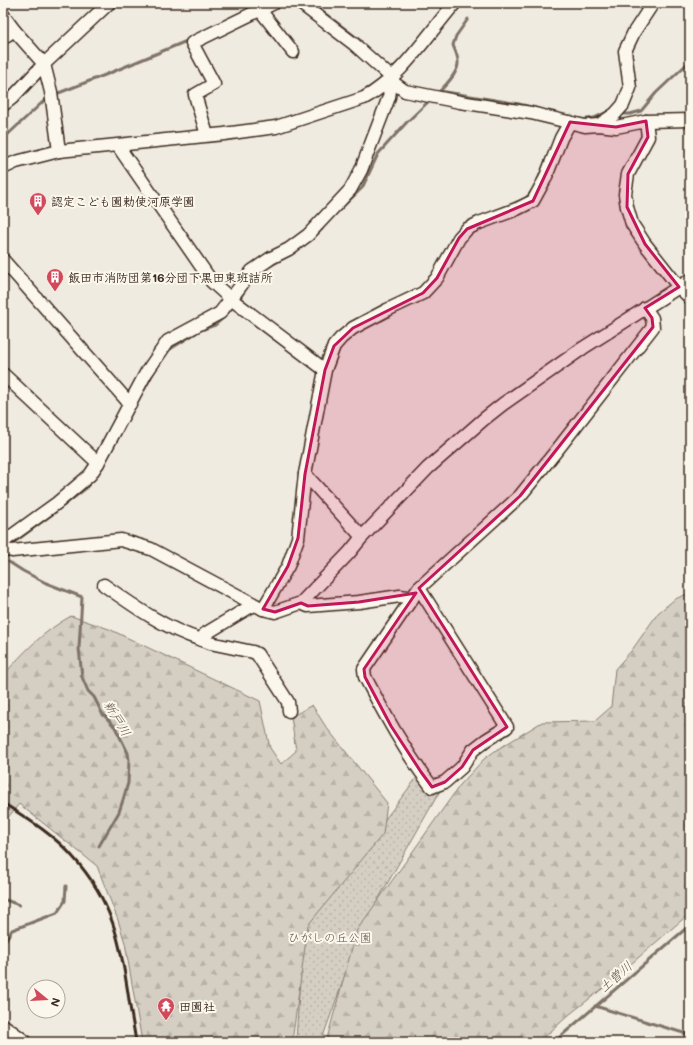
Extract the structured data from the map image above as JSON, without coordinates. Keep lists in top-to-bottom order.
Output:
{
  "water": ["新戸川", "土曽川"],
  "parks": ["ひがしの丘公園"],
  "places": {
    "building": ["認定こども園勅使河原学園", "飯田市消防団第16分団下黒田東班詰所"],
    "temple": ["田園社"]
  },
  "north": "right"
}
